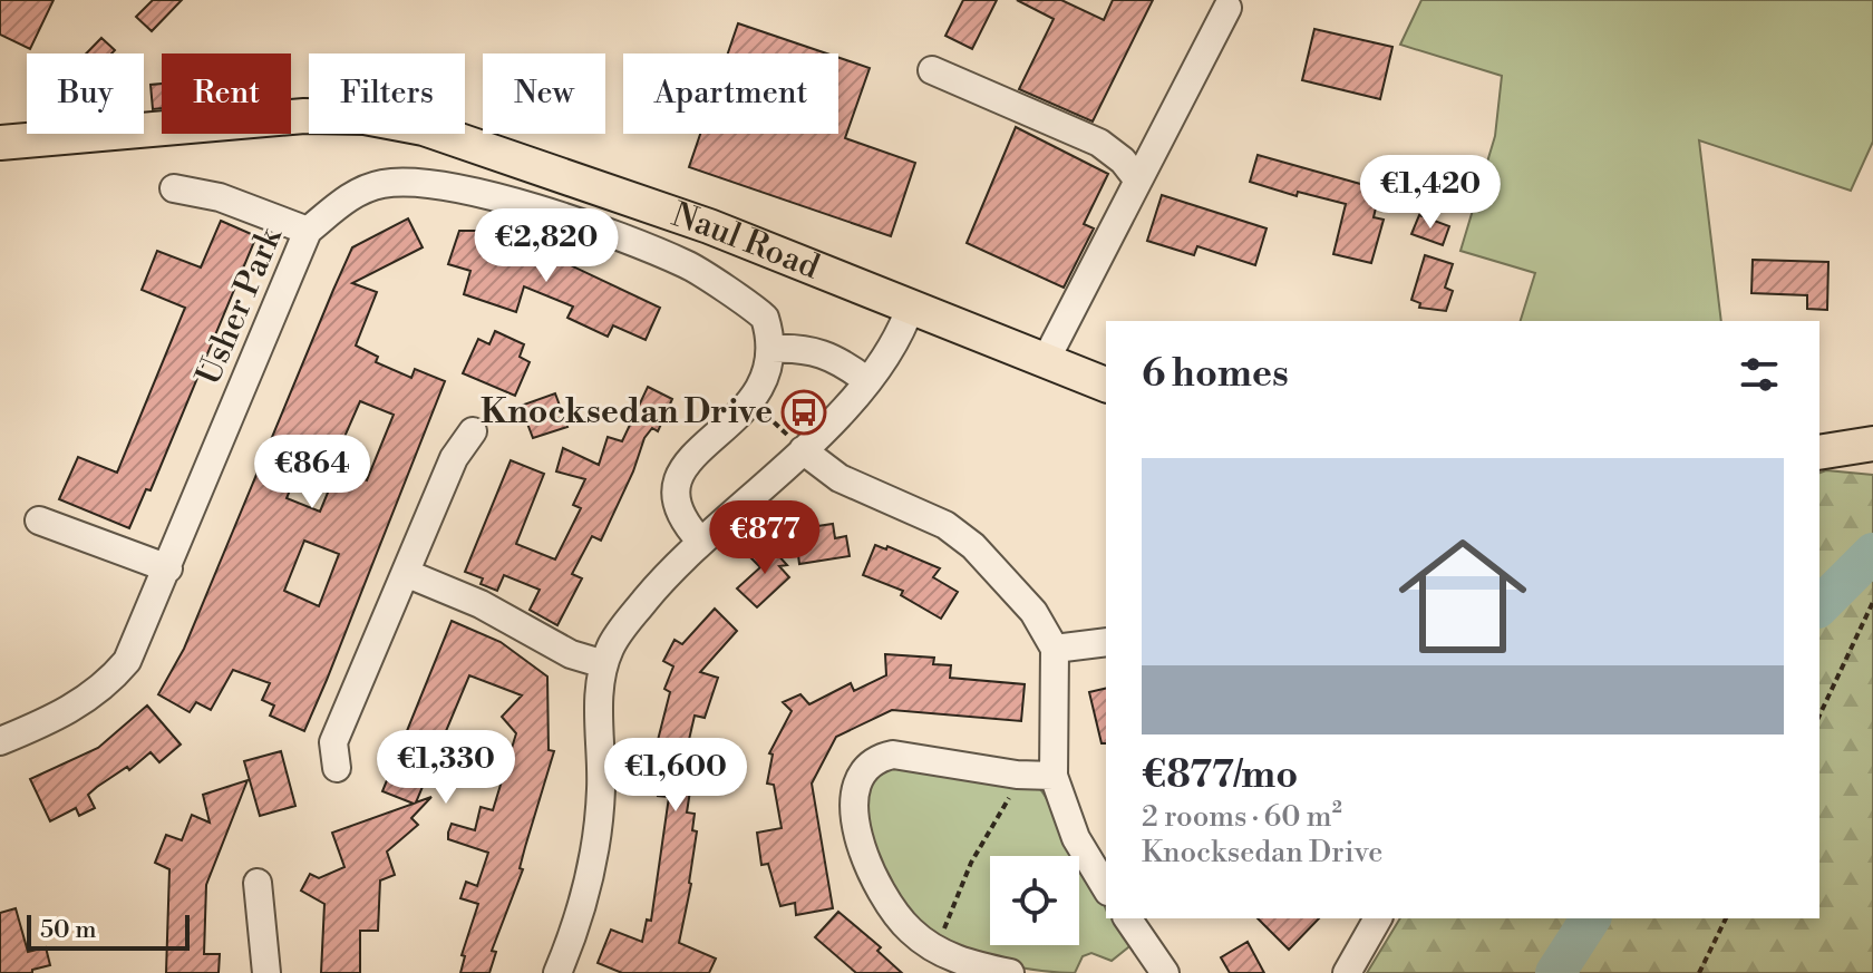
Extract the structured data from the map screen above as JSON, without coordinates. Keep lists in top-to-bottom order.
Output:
{
  "streets": {
    "main road": ["Naul Road"],
    "street": ["Usher Park"]
  },
  "places": {
    "bus stop": ["Knocksedan Drive"]
  },
  "scale_bar": "50 m",
  "page": {
    "chip": [
      "Buy",
      "Rent",
      "Filters",
      "New",
      "Apartment"
    ],
    "price": [
      "€1,420",
      "€2,820",
      "€864",
      "€877",
      "€1,330",
      "€1,600"
    ],
    "heading": "6 homes",
    "list": [
      {
        "name": "€877/mo",
        "note": "2 rooms · 60 m² · Knocksedan Drive"
      }
    ],
    "scale": "50 m"
  }
}
